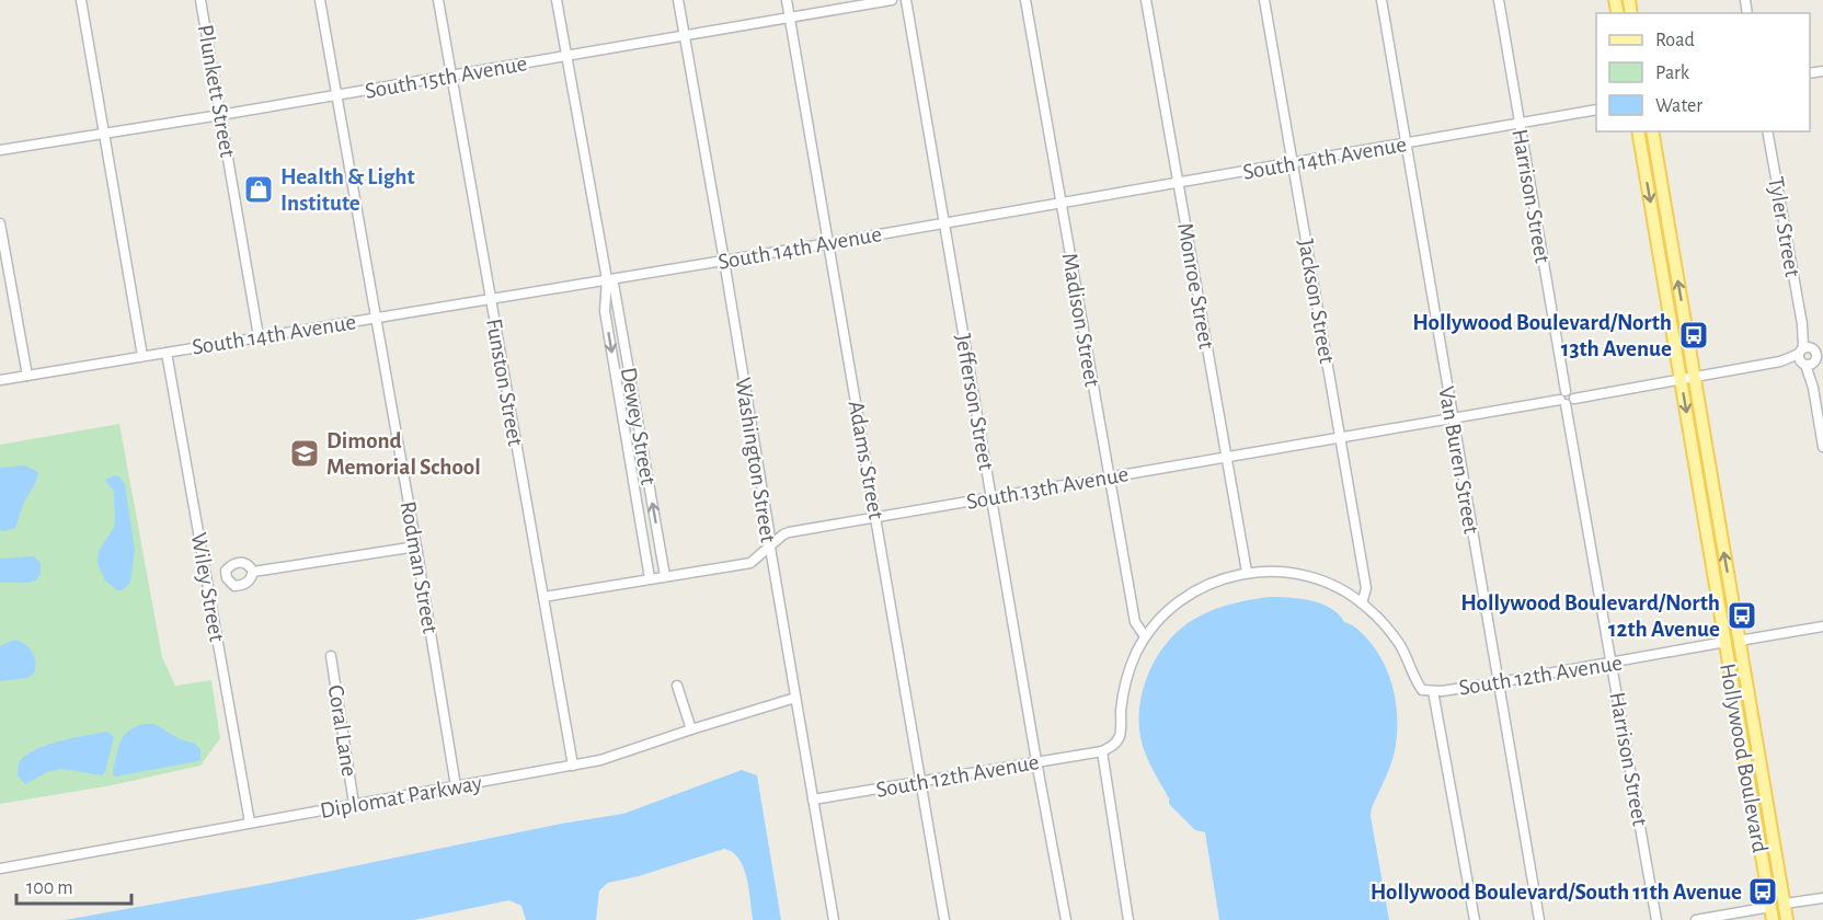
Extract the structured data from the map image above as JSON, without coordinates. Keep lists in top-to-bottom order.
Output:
{
  "streets": {
    "main road": ["Hollywood Boulevard"],
    "street": [
      "South 15th Avenue",
      "Plunkett Street",
      "South 14th Avenue",
      "Harrison Street",
      "Tyler Street",
      "Monroe Street",
      "Jackson Street",
      "Madison Street",
      "Funston Street",
      "Jefferson Street",
      "Dewey Street",
      "Washington Street",
      "Adams Street",
      "Van Buren Street",
      "South 13th Avenue",
      "Rodman Street",
      "Wiley Street",
      "South 12th Avenue",
      "Coral Lane",
      "Diplomat Parkway"
    ]
  },
  "crossings": [
    ["South 15th Avenue", "Plunkett Street"],
    ["South 15th Avenue", "Funston Street"],
    ["South 15th Avenue", "Dewey Street"],
    ["South 15th Avenue", "Washington Street"],
    ["South 15th Avenue", "Adams Street"],
    ["South 15th Avenue", "Rodman Street"],
    ["Plunkett Street", "South 14th Avenue"],
    ["South 14th Avenue", "Harrison Street"],
    ["South 14th Avenue", "Monroe Street"],
    ["South 14th Avenue", "Jackson Street"],
    ["South 14th Avenue", "Madison Street"],
    ["South 14th Avenue", "Funston Street"],
    ["South 14th Avenue", "Jefferson Street"],
    ["South 14th Avenue", "Dewey Street"],
    ["South 14th Avenue", "Washington Street"],
    ["South 14th Avenue", "Adams Street"],
    ["South 14th Avenue", "Van Buren Street"],
    ["South 14th Avenue", "Rodman Street"],
    ["South 14th Avenue", "Wiley Street"],
    ["Harrison Street", "South 13th Avenue"],
    ["Harrison Street", "South 12th Avenue"],
    ["Tyler Street", "South 13th Avenue"],
    ["Monroe Street", "South 13th Avenue"],
    ["Jackson Street", "South 13th Avenue"],
    ["Madison Street", "South 13th Avenue"],
    ["Funston Street", "South 13th Avenue"],
    ["Funston Street", "Diplomat Parkway"],
    ["Jefferson Street", "South 13th Avenue"],
    ["Jefferson Street", "South 12th Avenue"],
    ["Dewey Street", "South 13th Avenue"],
    ["Washington Street", "South 13th Avenue"],
    ["Washington Street", "South 12th Avenue"],
    ["Washington Street", "Diplomat Parkway"],
    ["Adams Street", "South 13th Avenue"],
    ["Adams Street", "South 12th Avenue"],
    ["Van Buren Street", "South 13th Avenue"],
    ["Van Buren Street", "South 12th Avenue"],
    ["South 13th Avenue", "Hollywood Boulevard"],
    ["Rodman Street", "Diplomat Parkway"],
    ["Wiley Street", "Diplomat Parkway"],
    ["South 12th Avenue", "Hollywood Boulevard"],
    ["Coral Lane", "Diplomat Parkway"]
  ],
  "places": {
    "shop": ["Health & Light Institute"],
    "bus stop": ["Hollywood Boulevard/North 13th Avenue", "Hollywood Boulevard/North 12th Avenue", "Hollywood Boulevard/South 11th Avenue"],
    "school or university": ["Dimond Memorial School"]
  },
  "legend": ["Road", "Park", "Water"],
  "scale_bar": "100 m"
}
